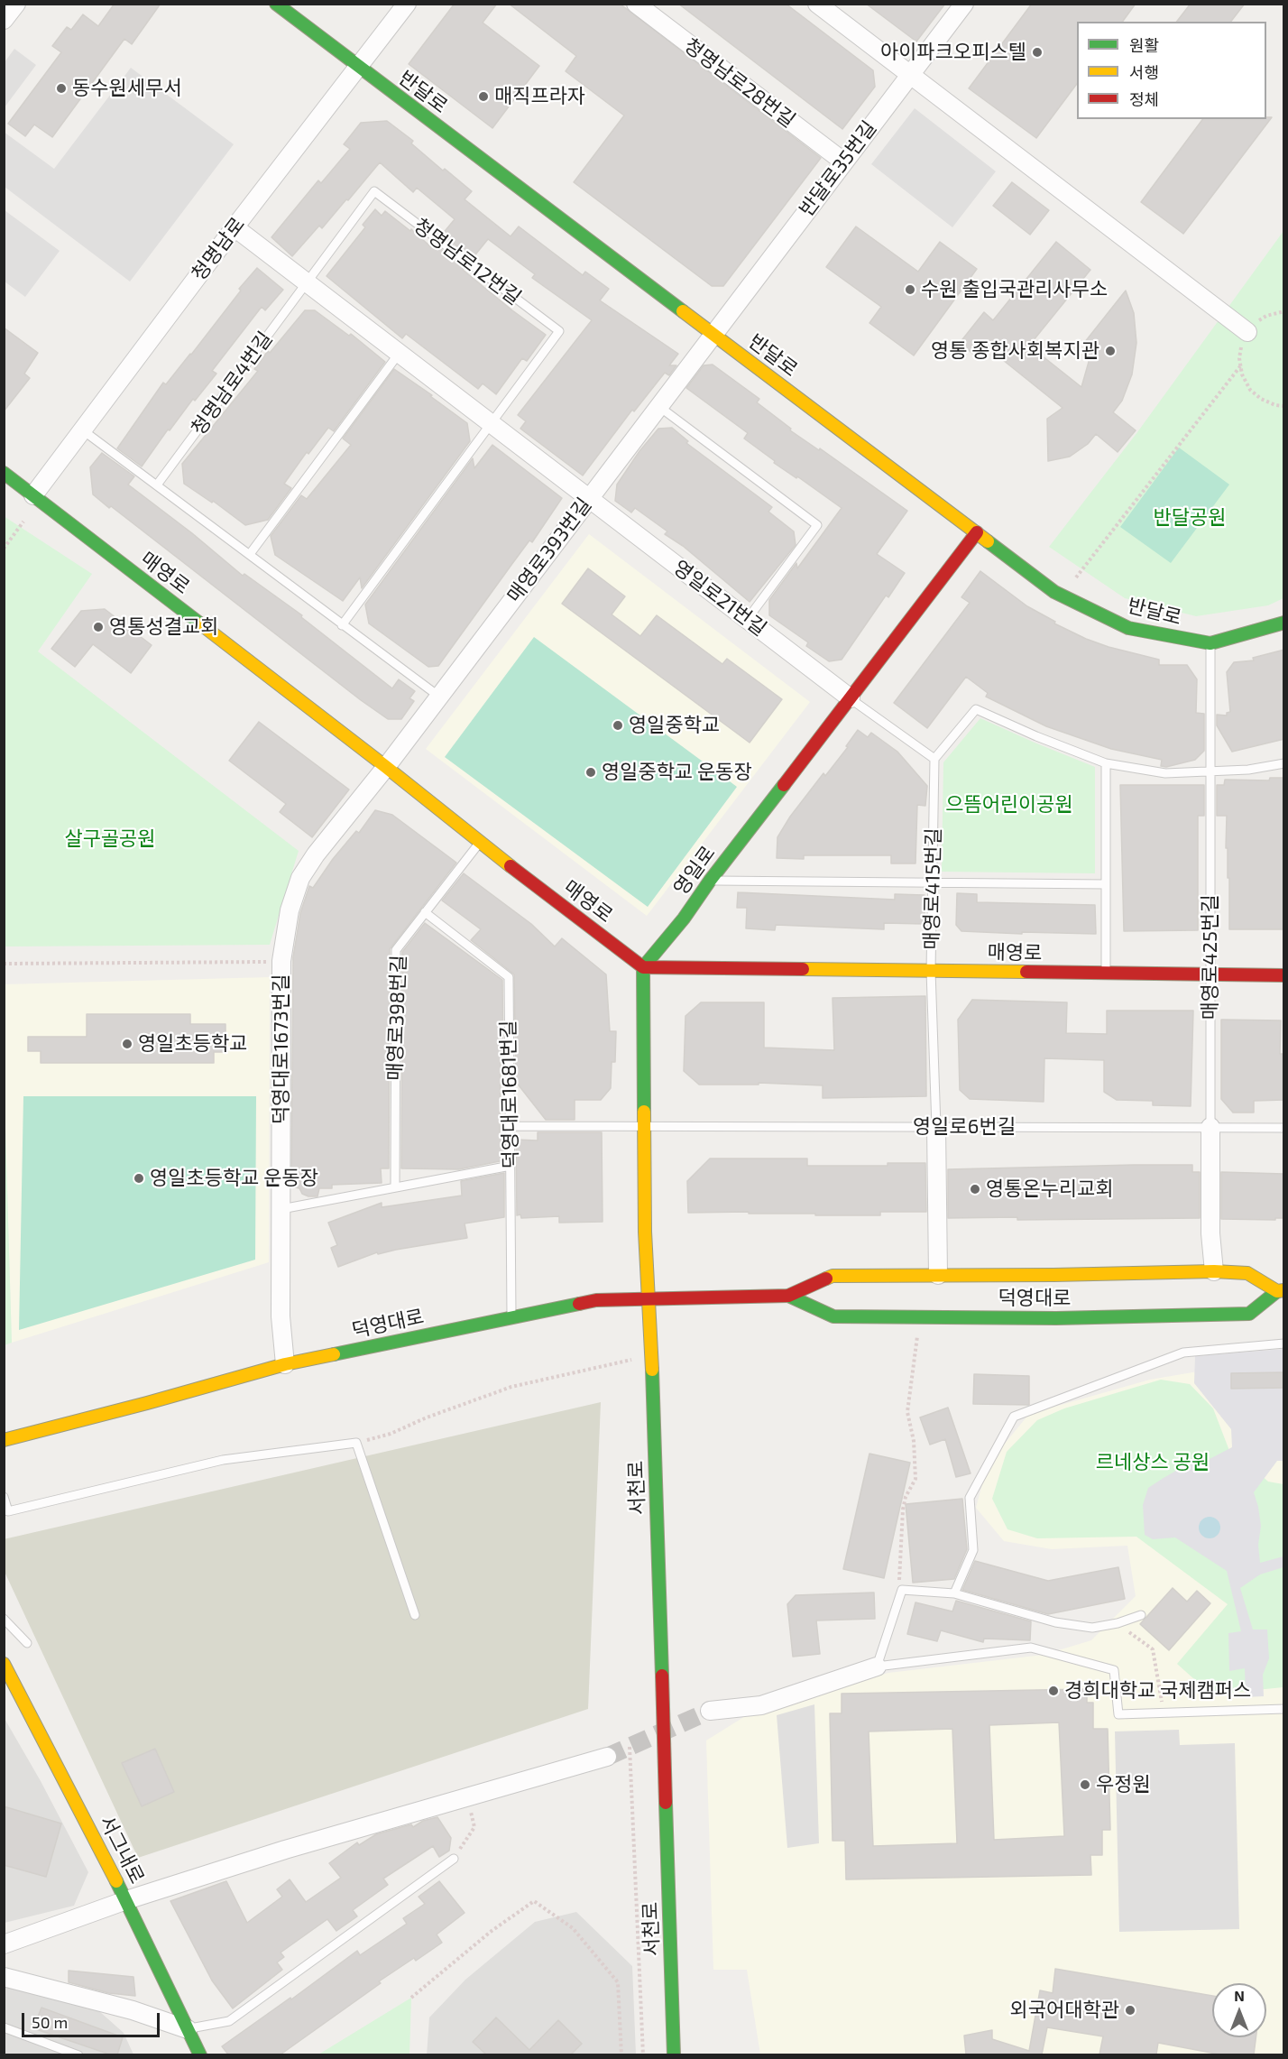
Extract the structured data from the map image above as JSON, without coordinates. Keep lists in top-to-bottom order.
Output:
{
  "streets": {
    "street": [
      "청명남로28번길",
      "반달로",
      "반달로35번길",
      "청명남로",
      "매영로393번길",
      "매영로",
      "영일로21번길",
      "영일로",
      "매영로415번길",
      "매영로425번길",
      "덕영대로1673번길",
      "덕영대로",
      "서천로",
      "서그내로"
    ],
    "lane": [
      "청명남로12번길",
      "청명남로4번길",
      "매영로398번길",
      "덕영대로1681번길",
      "영일로6번길"
    ]
  },
  "crossings": [
    ["청명남로28번길", "반달로35번길"],
    ["반달로", "반달로35번길"],
    ["반달로", "청명남로"],
    ["반달로", "매영로393번길"],
    ["반달로", "영일로"],
    ["반달로", "매영로425번길"],
    ["반달로35번길", "매영로393번길"],
    ["청명남로", "매영로"],
    ["청명남로12번길", "청명남로4번길"],
    ["매영로393번길", "매영로"],
    ["매영로393번길", "영일로21번길"],
    ["매영로393번길", "덕영대로1673번길"],
    ["매영로", "영일로"],
    ["매영로", "매영로415번길"],
    ["매영로", "매영로425번길"],
    ["매영로", "매영로398번길"],
    ["매영로", "덕영대로1673번길"],
    ["영일로21번길", "영일로"],
    ["매영로415번길", "영일로6번길"],
    ["매영로415번길", "덕영대로"],
    ["매영로425번길", "영일로6번길"],
    ["매영로425번길", "덕영대로"],
    ["매영로398번길", "덕영대로1681번길"],
    ["덕영대로1673번길", "덕영대로"],
    ["덕영대로1681번길", "영일로6번길"],
    ["덕영대로1681번길", "덕영대로"],
    ["덕영대로", "서천로"]
  ],
  "parks": [
    "반달공원",
    "으뜸어린이공원",
    "살구골공원",
    "르네상스 공원"
  ],
  "places": [
    "아이파크오피스텔",
    "동수원세무서",
    "매직프라자",
    "수원 출입국관리사무소",
    "영통 종합사회복지관",
    "영통성결교회",
    "영일중학교",
    "영일중학교 운동장",
    "영일초등학교",
    "영일초등학교 운동장",
    "영통온누리교회",
    "경희대학교 국제캠퍼스",
    "우정원",
    "외국어대학관"
  ],
  "legend": ["원활", "서행", "정체"],
  "scale_bar": "50 m",
  "north": "top"
}
